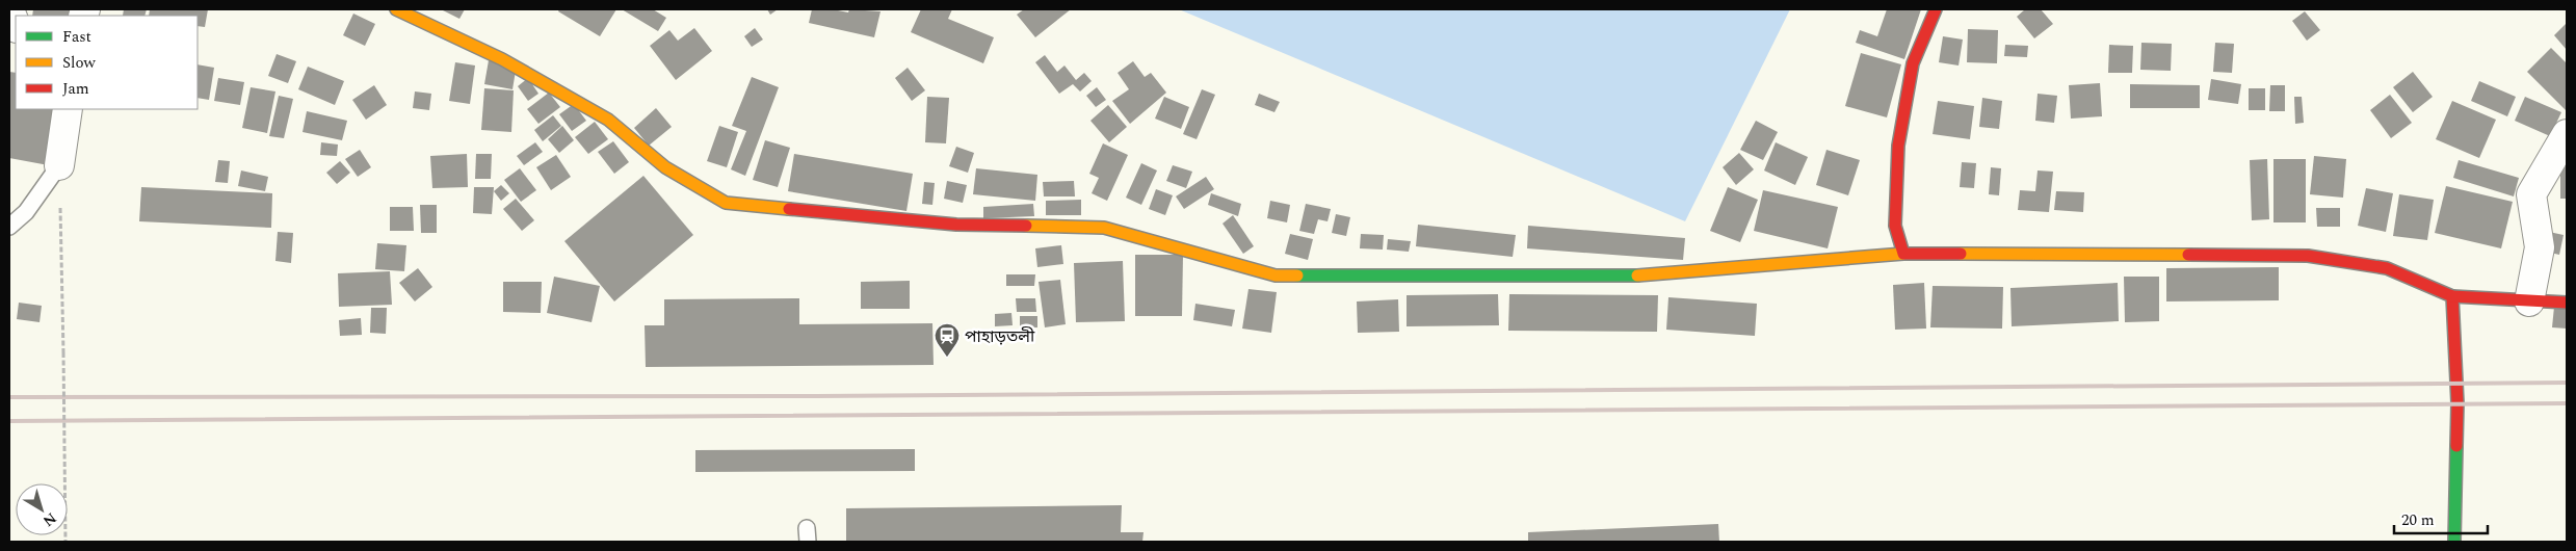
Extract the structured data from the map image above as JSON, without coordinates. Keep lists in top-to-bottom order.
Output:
{
  "places": {
    "station": ["পাহাড়তলী"]
  },
  "legend": ["Fast", "Slow", "Jam"],
  "scale_bar": "20 m",
  "north": "bottom right"
}
